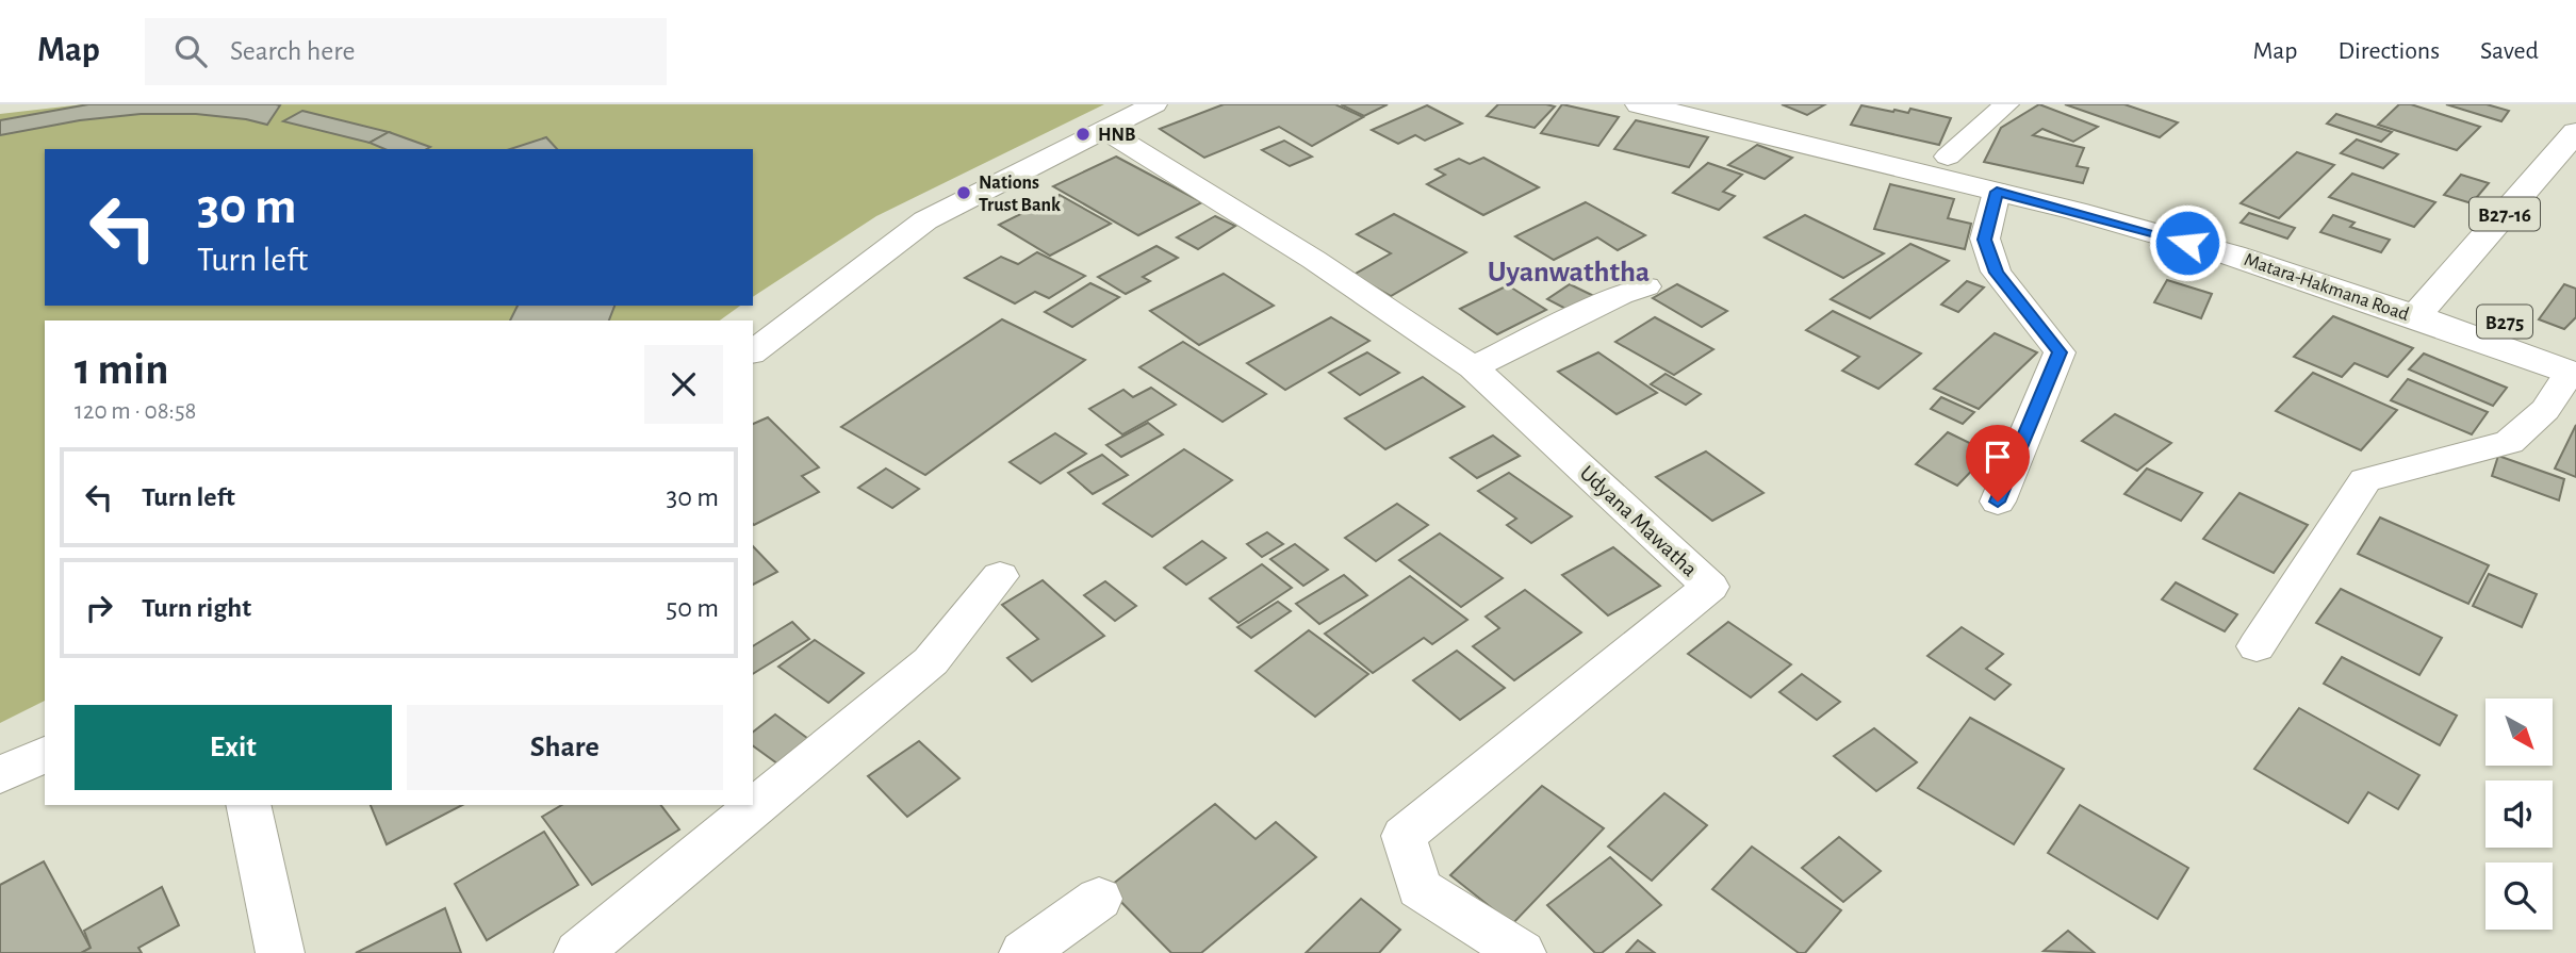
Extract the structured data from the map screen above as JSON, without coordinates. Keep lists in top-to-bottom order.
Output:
{
  "streets": {
    "main road": ["B27-16", "Matara-Hakmana Road", "B275"],
    "street": ["Udyana Mawatha"]
  },
  "crossings": [
    ["B27-16", "Matara-Hakmana Road"]
  ],
  "districts": ["Uyanwaththa"],
  "places": ["HNB", "Nations Trust Bank"],
  "north": "bottom right",
  "page": {
    "header": "Map",
    "search": "Search here",
    "nav": ["Map", "Directions", "Saved"],
    "turn": ["30 m", "Turn left"],
    "heading": ["1 min", "120 m · 08:58"],
    "list": [
      {
        "name": "Turn left",
        "value": "30 m"
      },
      {
        "name": "Turn right",
        "value": "50 m"
      }
    ],
    "buttons": ["Exit", "Share"]
  }
}
